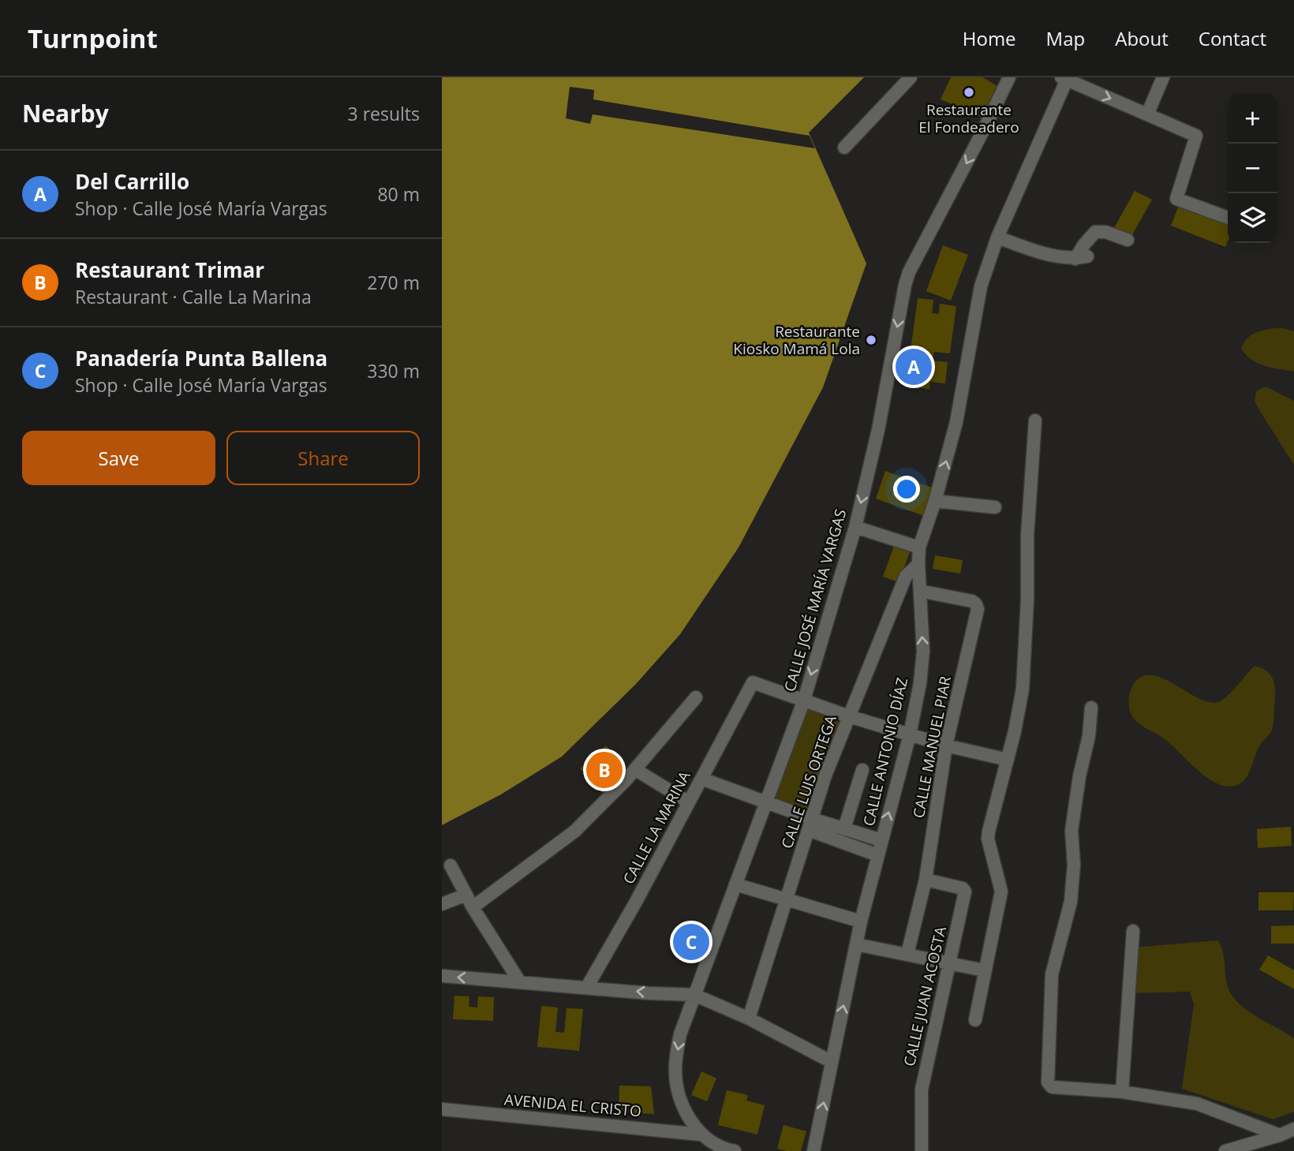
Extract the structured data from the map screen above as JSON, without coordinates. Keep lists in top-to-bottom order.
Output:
{
  "streets": {
    "street": [
      "CALLE JOSÉ MARÍA VARGAS",
      "CALLE MANUEL PIAR",
      "CALLE ANTONIO DÍAZ",
      "CALLE LUIS ORTEGA",
      "CALLE LA MARINA",
      "CALLE JUAN ACOSTA",
      "AVENIDA EL CRISTO"
    ]
  },
  "crossings": [
    ["CALLE JOSÉ MARÍA VARGAS", "CALLE LA MARINA"],
    ["CALLE JOSÉ MARÍA VARGAS", "AVENIDA EL CRISTO"],
    ["CALLE MANUEL PIAR", "CALLE ANTONIO DÍAZ"],
    ["CALLE MANUEL PIAR", "CALLE JUAN ACOSTA"],
    ["CALLE ANTONIO DÍAZ", "CALLE LUIS ORTEGA"]
  ],
  "one_way": ["CALLE JOSÉ MARÍA VARGAS"],
  "places": ["Restaurante El Fondeadero", "Restaurante Kiosko Mamá Lola"],
  "page": {
    "header": "Turnpoint",
    "nav": [
      "Home",
      "Map",
      "About",
      "Contact"
    ],
    "heading": ["Nearby", "3 results"],
    "map_buttons": ["+", "−"],
    "list": [
      {
        "mark": "A",
        "name": "Del Carrillo",
        "note": "Shop · Calle José María Vargas",
        "value": "80 m"
      },
      {
        "mark": "B",
        "name": "Restaurant Trimar",
        "note": "Restaurant · Calle La Marina",
        "value": "270 m"
      },
      {
        "mark": "C",
        "name": "Panadería Punta Ballena",
        "note": "Shop · Calle José María Vargas",
        "value": "330 m"
      }
    ],
    "pins": ["A", "B", "C"],
    "buttons": ["Save", "Share"]
  }
}
